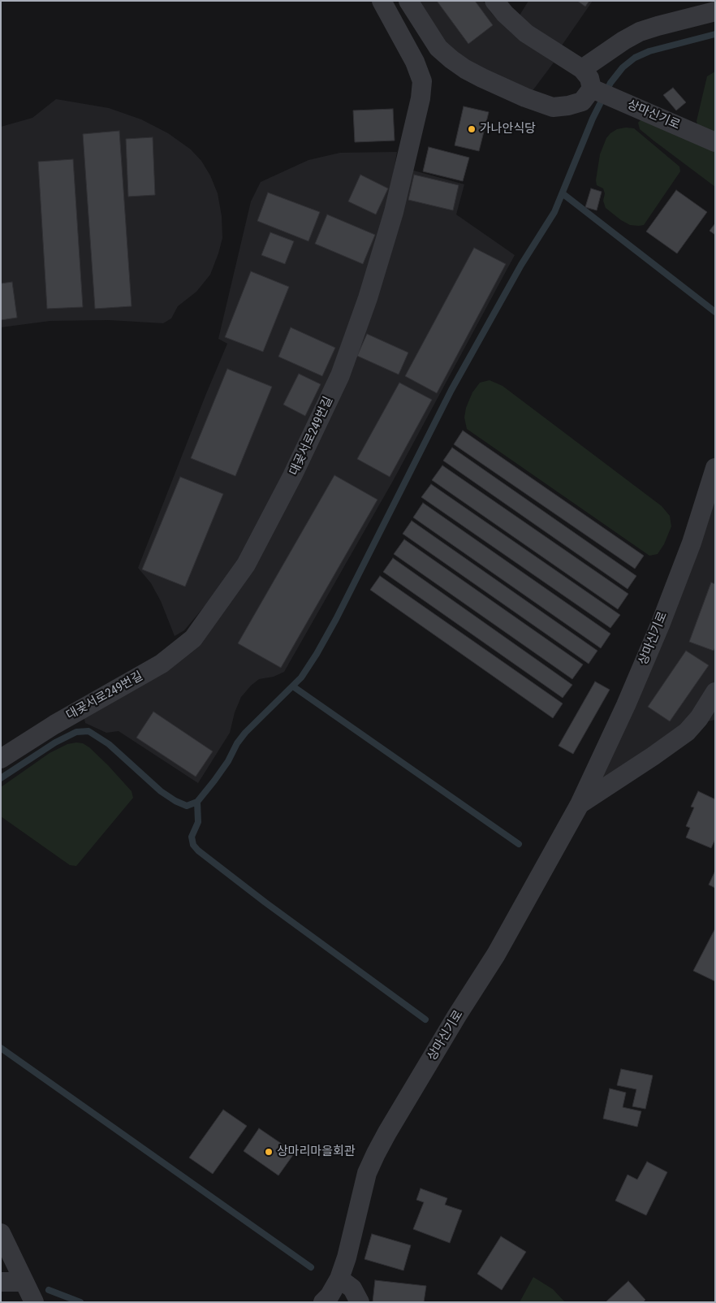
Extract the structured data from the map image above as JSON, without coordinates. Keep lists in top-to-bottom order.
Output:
{
  "streets": {
    "street": ["상마신기로", "대곶서로249번길"]
  },
  "places": ["가나안식당", "상마리마을회관"]
}
